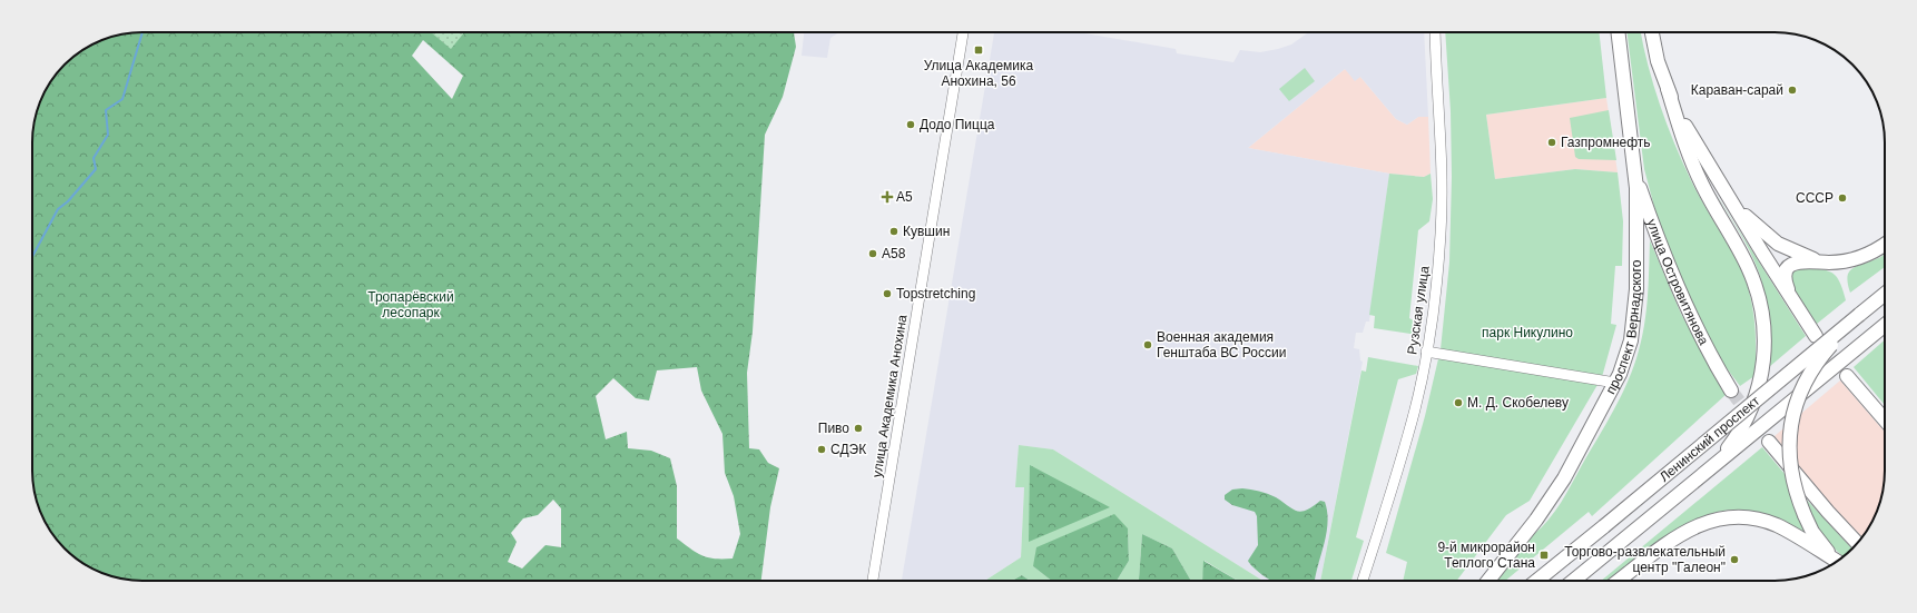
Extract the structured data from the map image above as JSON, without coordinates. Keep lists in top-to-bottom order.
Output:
{
  "streets": {
    "main road": ["улица Островитянова", "проспект Вернадского", "Ленинский проспект"],
    "street": ["Рузская улица", "улица Академика Анохина"]
  },
  "crossings": [
    ["улица Островитянова", "проспект Вернадского"]
  ],
  "parks": ["Тропарёвский лесопарк", "парк Никулино"],
  "places": {
    "transit": ["Улица Академика Анохина, 56", "9-й микрорайон Теплого Стана"],
    "other": [
      "Караван-сарай",
      "Додо Пицца",
      "Газпромнефть",
      "СССР",
      "Кувшин",
      "А58",
      "Topstretching",
      "Военная академия Генштаба ВС России",
      "М. Д. Скобелеву",
      "Пиво",
      "СДЭК",
      "Торгово-развлекательный центр \"Галеон\""
    ],
    "health": ["А5"]
  }
}
